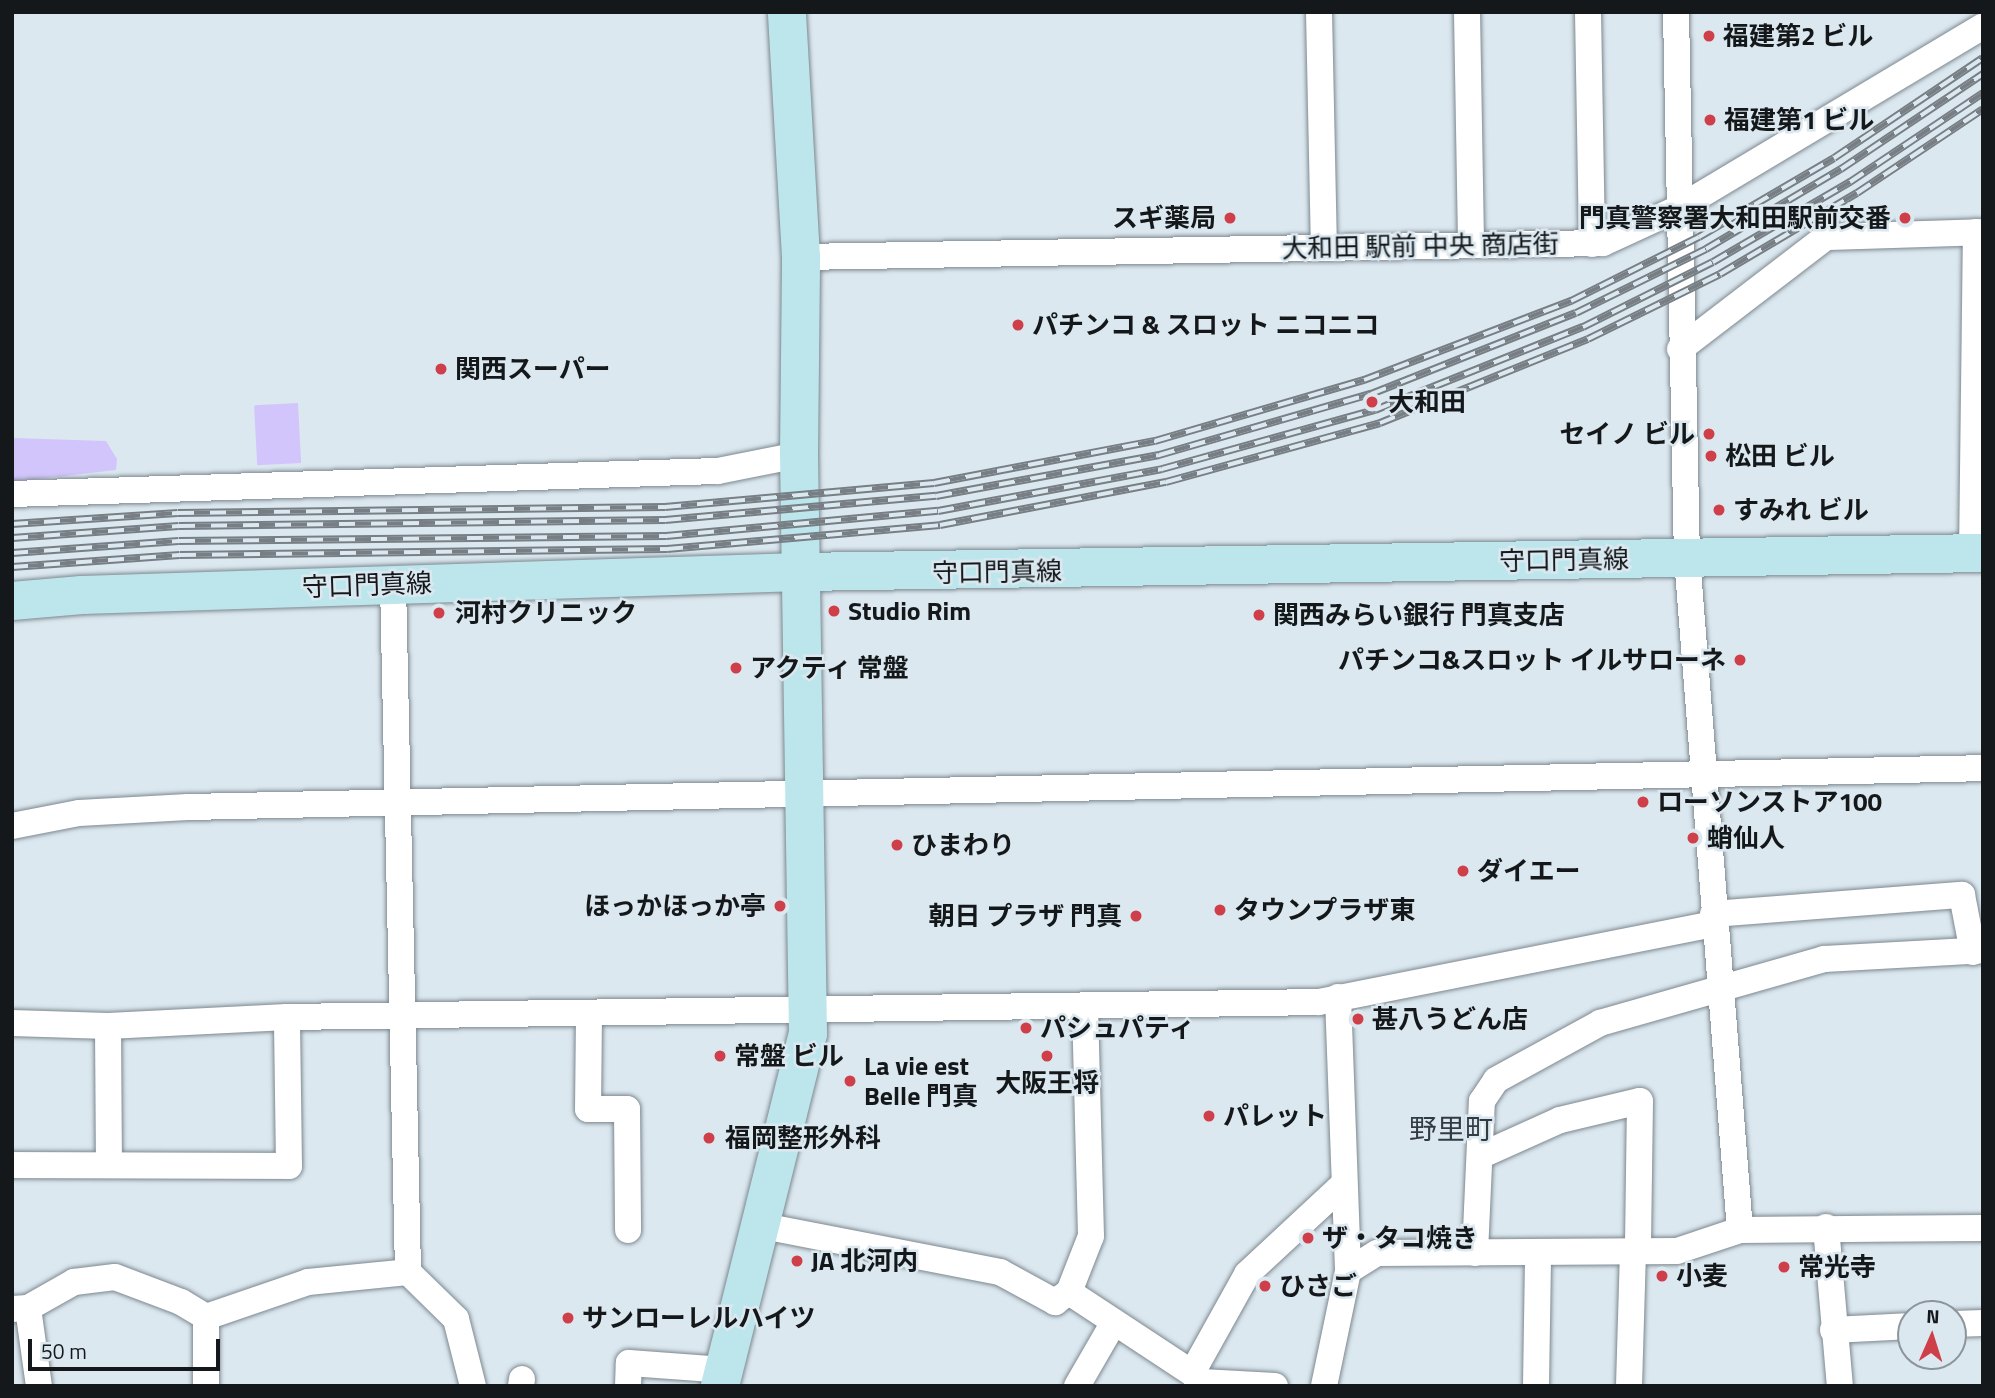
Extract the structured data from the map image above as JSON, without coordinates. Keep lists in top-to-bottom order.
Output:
{
  "streets": {
    "main road": ["守口門真線"],
    "street": ["大和田 駅前 中央 商店街"]
  },
  "districts": ["野里町"],
  "places": [
    "福建第2 ビル",
    "福建第1 ビル",
    "スギ薬局",
    "門真警察署大和田駅前交番",
    "パチンコ & スロット ニコニコ",
    "関西スーパー",
    "大和田",
    "セイノ ビル",
    "松田 ビル",
    "すみれ ビル",
    "Studio Rim",
    "河村クリニック",
    "関西みらい銀行 門真支店",
    "パチンコ&スロット イルサローネ",
    "アクティ 常盤",
    "ローソンストア100",
    "蛸仙人",
    "ひまわり",
    "ダイエー",
    "ほっかほっか亭",
    "タウンプラザ東",
    "朝日 プラザ 門真",
    "甚八うどん店",
    "パシュパティ",
    "常盤 ビル",
    "大阪王将",
    "La vie est Belle 門真",
    "パレット",
    "福岡整形外科",
    "ザ・タコ焼き",
    "JA 北河内",
    "常光寺",
    "小麦",
    "ひさご",
    "サンローレルハイツ"
  ],
  "scale_bar": "50 m",
  "north": "top"
}
